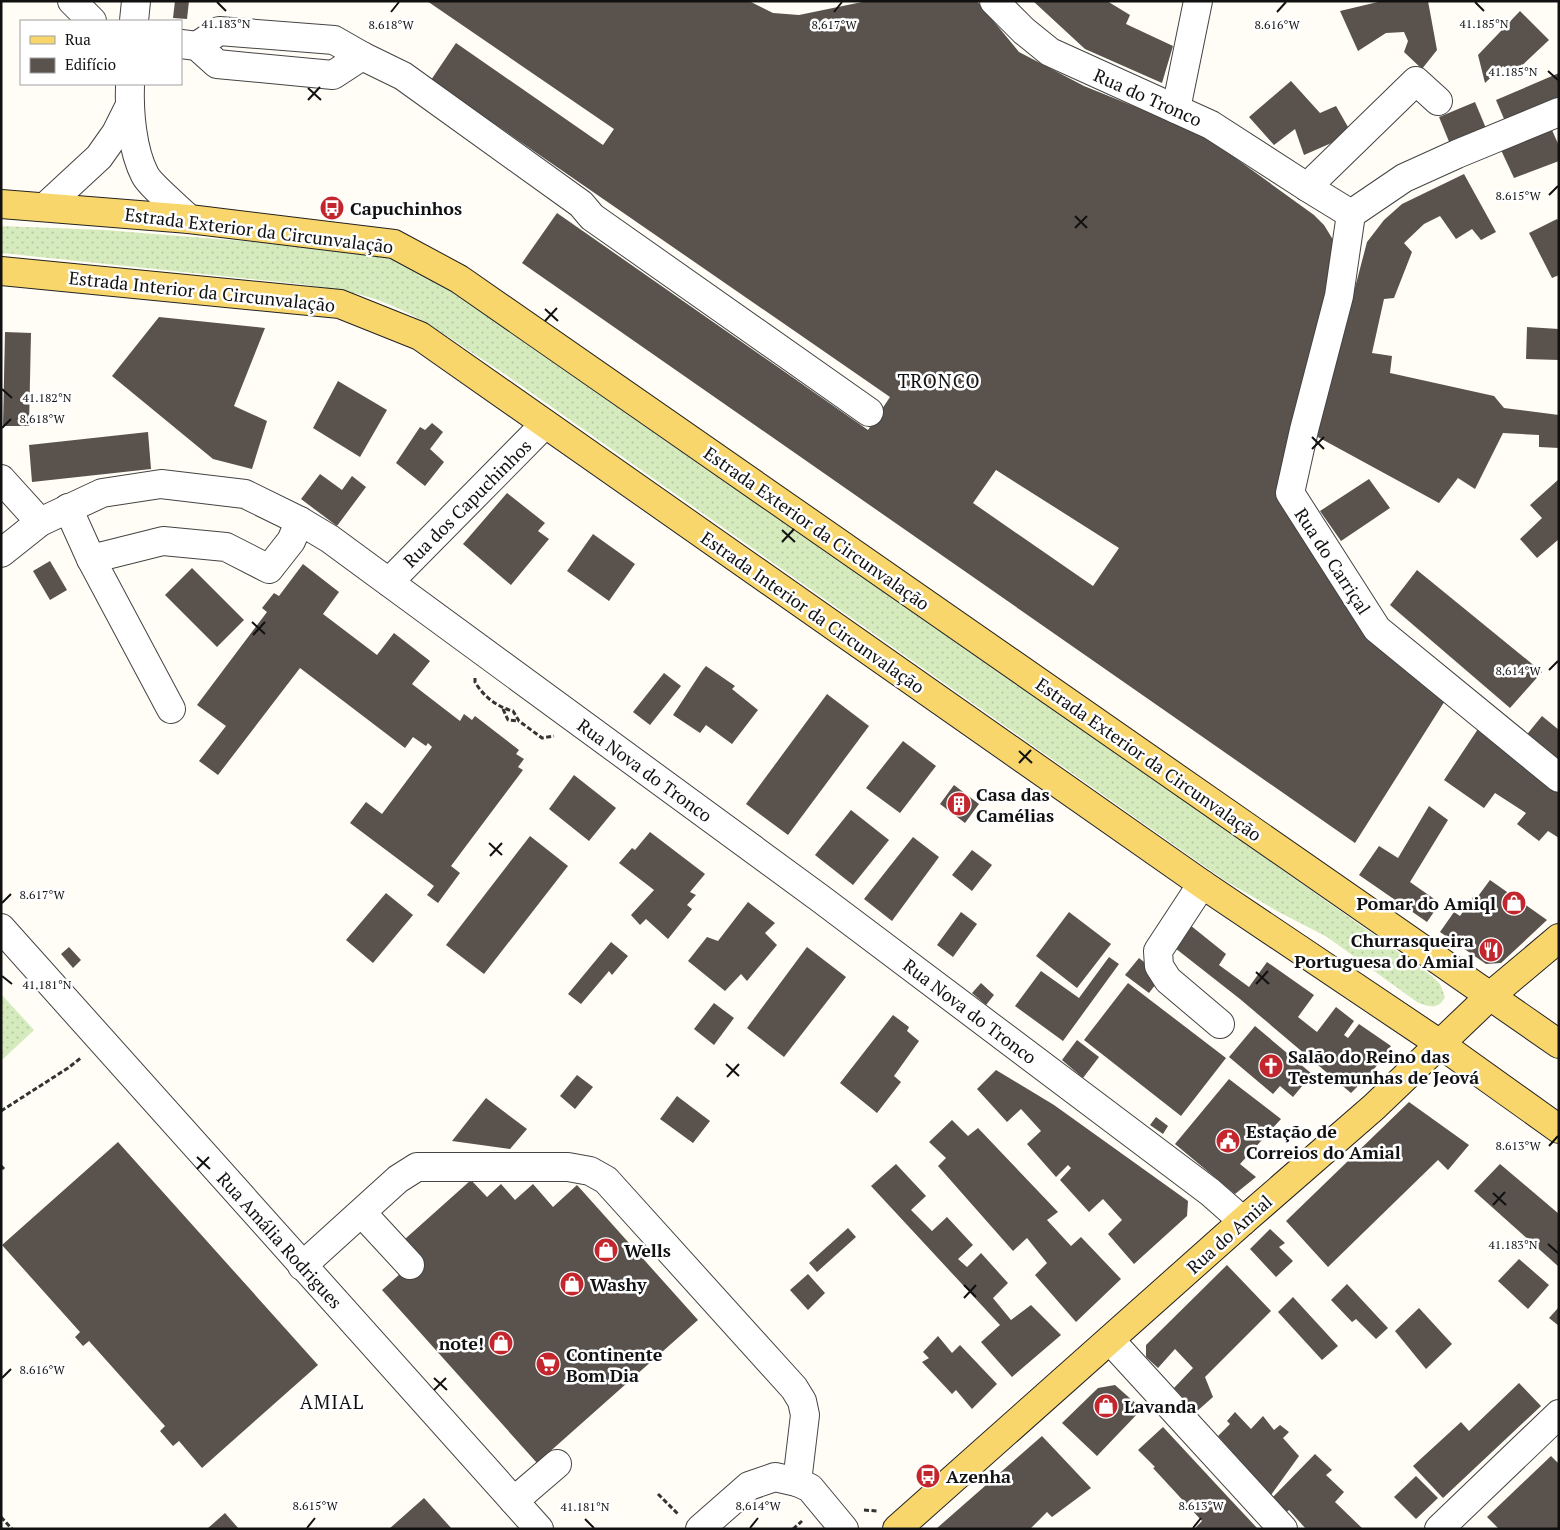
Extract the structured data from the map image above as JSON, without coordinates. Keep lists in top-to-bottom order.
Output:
{
  "streets": {
    "main road": ["Estrada Exterior da Circunvalação", "Estrada Interior da Circunvalação", "Rua do Amial"],
    "street": [
      "Rua do Tronco",
      "Rua dos Capuchinhos",
      "Rua do Carriçal",
      "Rua Nova do Tronco",
      "Rua Amália Rodrigues"
    ]
  },
  "crossings": [
    ["Rua do Tronco", "Rua do Carriçal"],
    ["Estrada Exterior da Circunvalação", "Rua do Amial"],
    ["Estrada Interior da Circunvalação", "Rua dos Capuchinhos"],
    ["Estrada Interior da Circunvalação", "Rua do Amial"],
    ["Rua dos Capuchinhos", "Rua Nova do Tronco"],
    ["Rua Nova do Tronco", "Rua do Amial"]
  ],
  "districts": ["TRONCO", "AMIAL"],
  "places": {
    "bus stop": ["Capuchinhos", "Azenha"],
    "building": ["Casa das Camélias"],
    "shop": [
      "Pomar do Amiql",
      "Wells",
      "Washy",
      "note!",
      "Lavanda"
    ],
    "restaurant": ["Churrasqueira Portuguesa do Amial"],
    "church": ["Salão do Reino das Testemunhas de Jeová"],
    "public building": ["Estação de Correios do Amial"],
    "supermarket": ["Continente Bom Dia"]
  },
  "legend": ["Rua", "Edifício"],
  "coordinates": [
    "41.183°N",
    "41.185°N",
    "8.618°W",
    "8.617°W",
    "8.616°W",
    "8.615°W",
    "41.182°N",
    "8.614°W",
    "41.181°N",
    "8.613°W"
  ]
}
